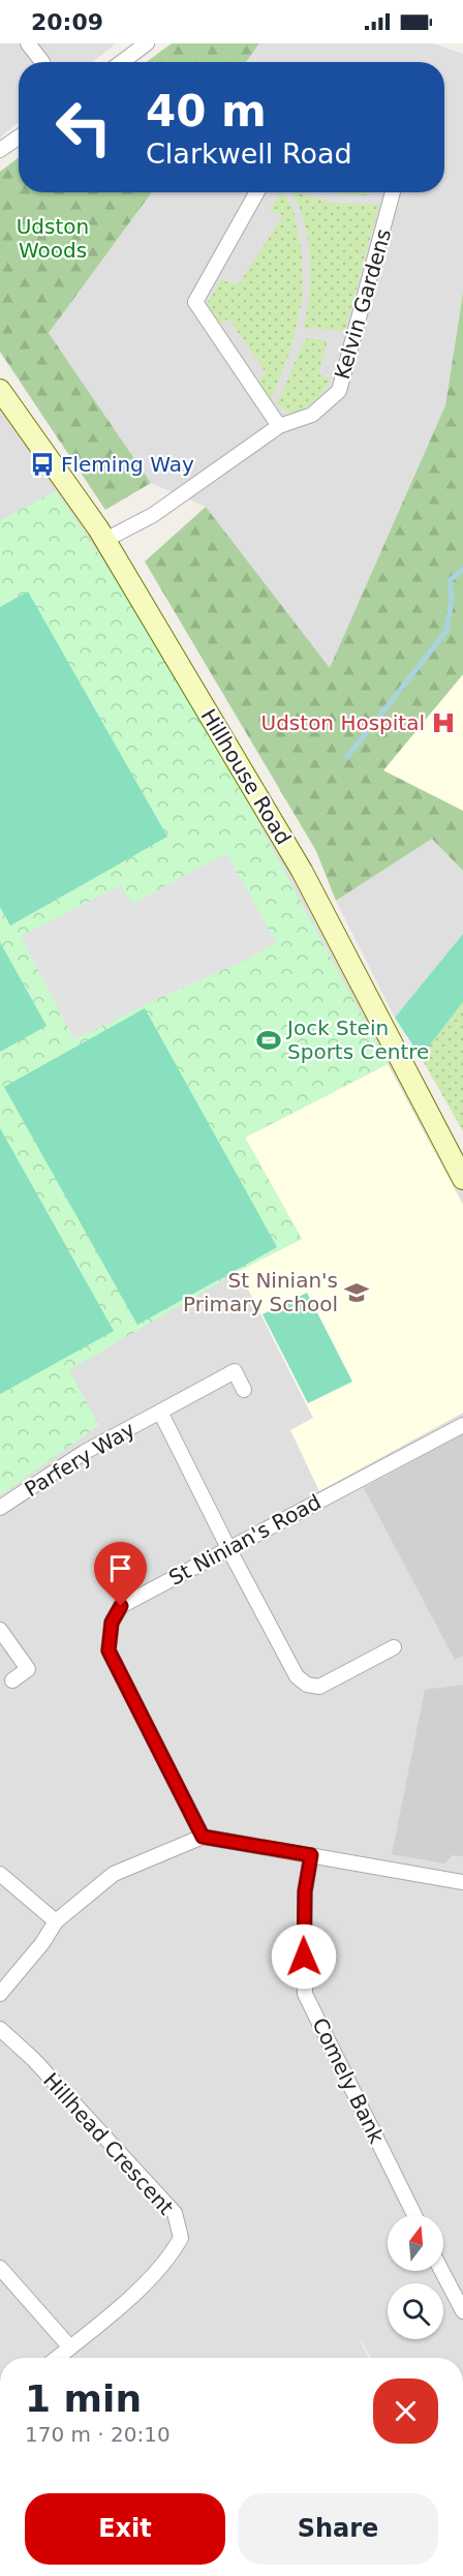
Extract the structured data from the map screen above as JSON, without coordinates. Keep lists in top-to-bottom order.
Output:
{
  "streets": {
    "street": [
      "Kelvin Gardens",
      "Hillhouse Road",
      "Parfery Way",
      "St Ninian's Road",
      "Comely Bank",
      "Hillhead Crescent"
    ]
  },
  "crossings": [
    ["Kelvin Gardens", "Hillhouse Road"]
  ],
  "parks": ["Udston Woods"],
  "places": {
    "bus stop": ["Fleming Way"],
    "hospital": ["Udston Hospital"],
    "sports": ["Jock Stein Sports Centre"],
    "school or university": ["St Ninian's Primary School"]
  },
  "north": "top",
  "page": {
    "status": "20:09",
    "turn": ["40 m", "Clarkwell Road"],
    "heading": ["1 min", "170 m · 20:10"],
    "buttons": ["Exit", "Share"]
  }
}
